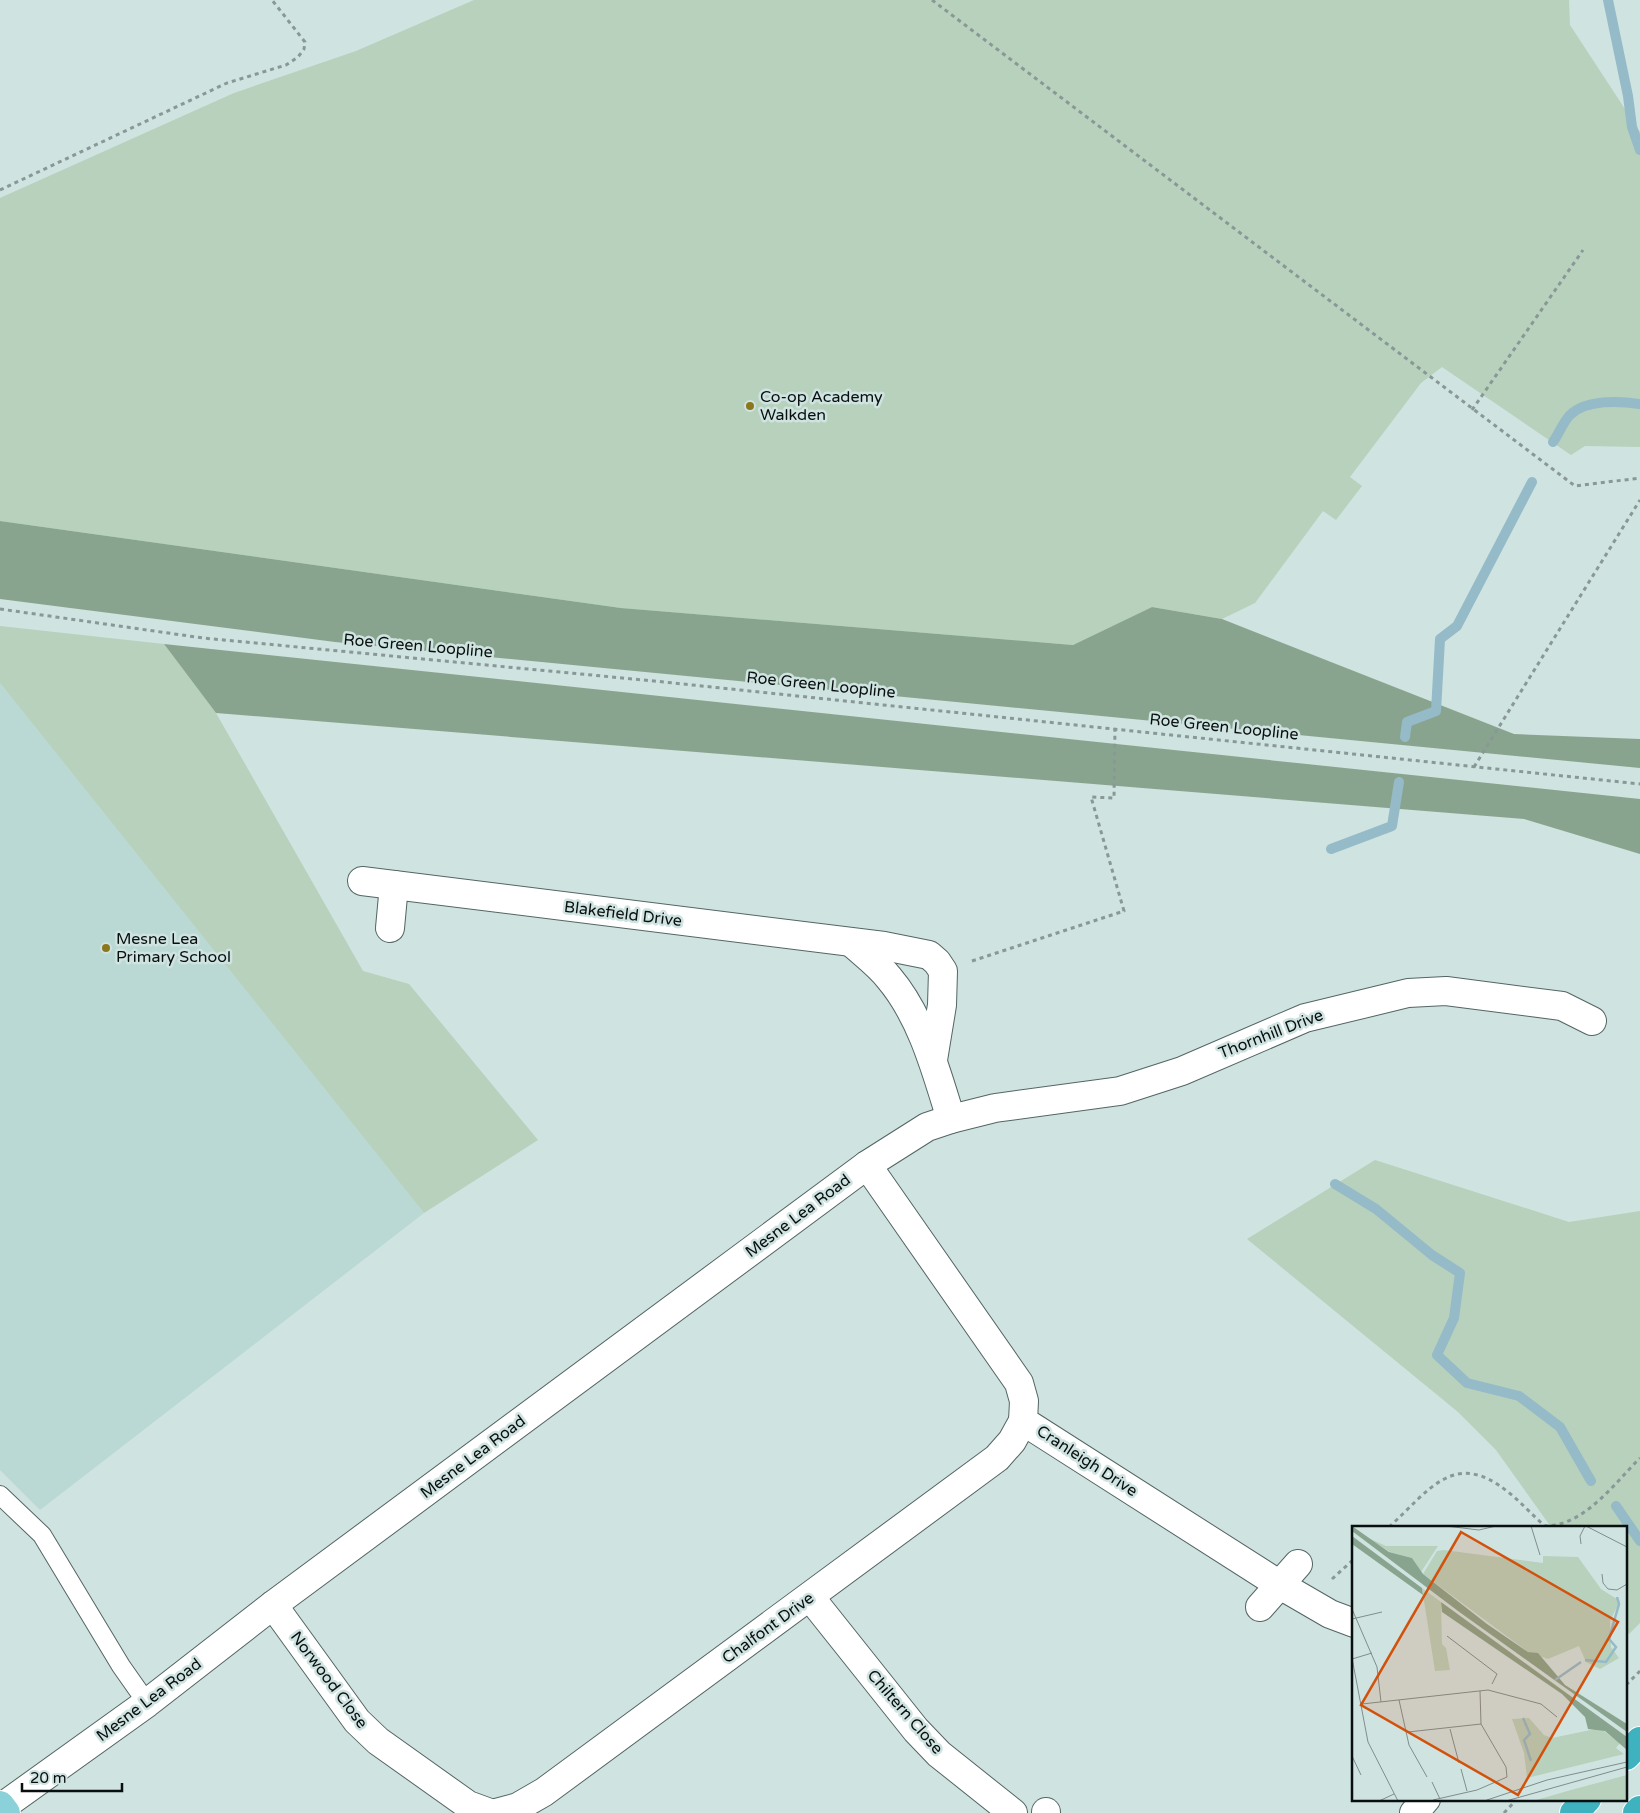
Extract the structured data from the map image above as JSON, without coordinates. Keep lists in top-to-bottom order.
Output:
{
  "streets": {
    "street": [
      "Blakefield Drive",
      "Thornhill Drive",
      "Mesne Lea Road",
      "Cranleigh Drive",
      "Chalfont Drive",
      "Norwood Close",
      "Chiltern Close"
    ],
    "path": ["Roe Green Loopline"]
  },
  "crossings": [
    ["Thornhill Drive", "Mesne Lea Road"],
    ["Mesne Lea Road", "Cranleigh Drive"],
    ["Mesne Lea Road", "Norwood Close"],
    ["Cranleigh Drive", "Chalfont Drive"],
    ["Chalfont Drive", "Chiltern Close"]
  ],
  "places": ["Co-op Academy Walkden", "Mesne Lea Primary School"],
  "scale_bar": "20 m"
}
